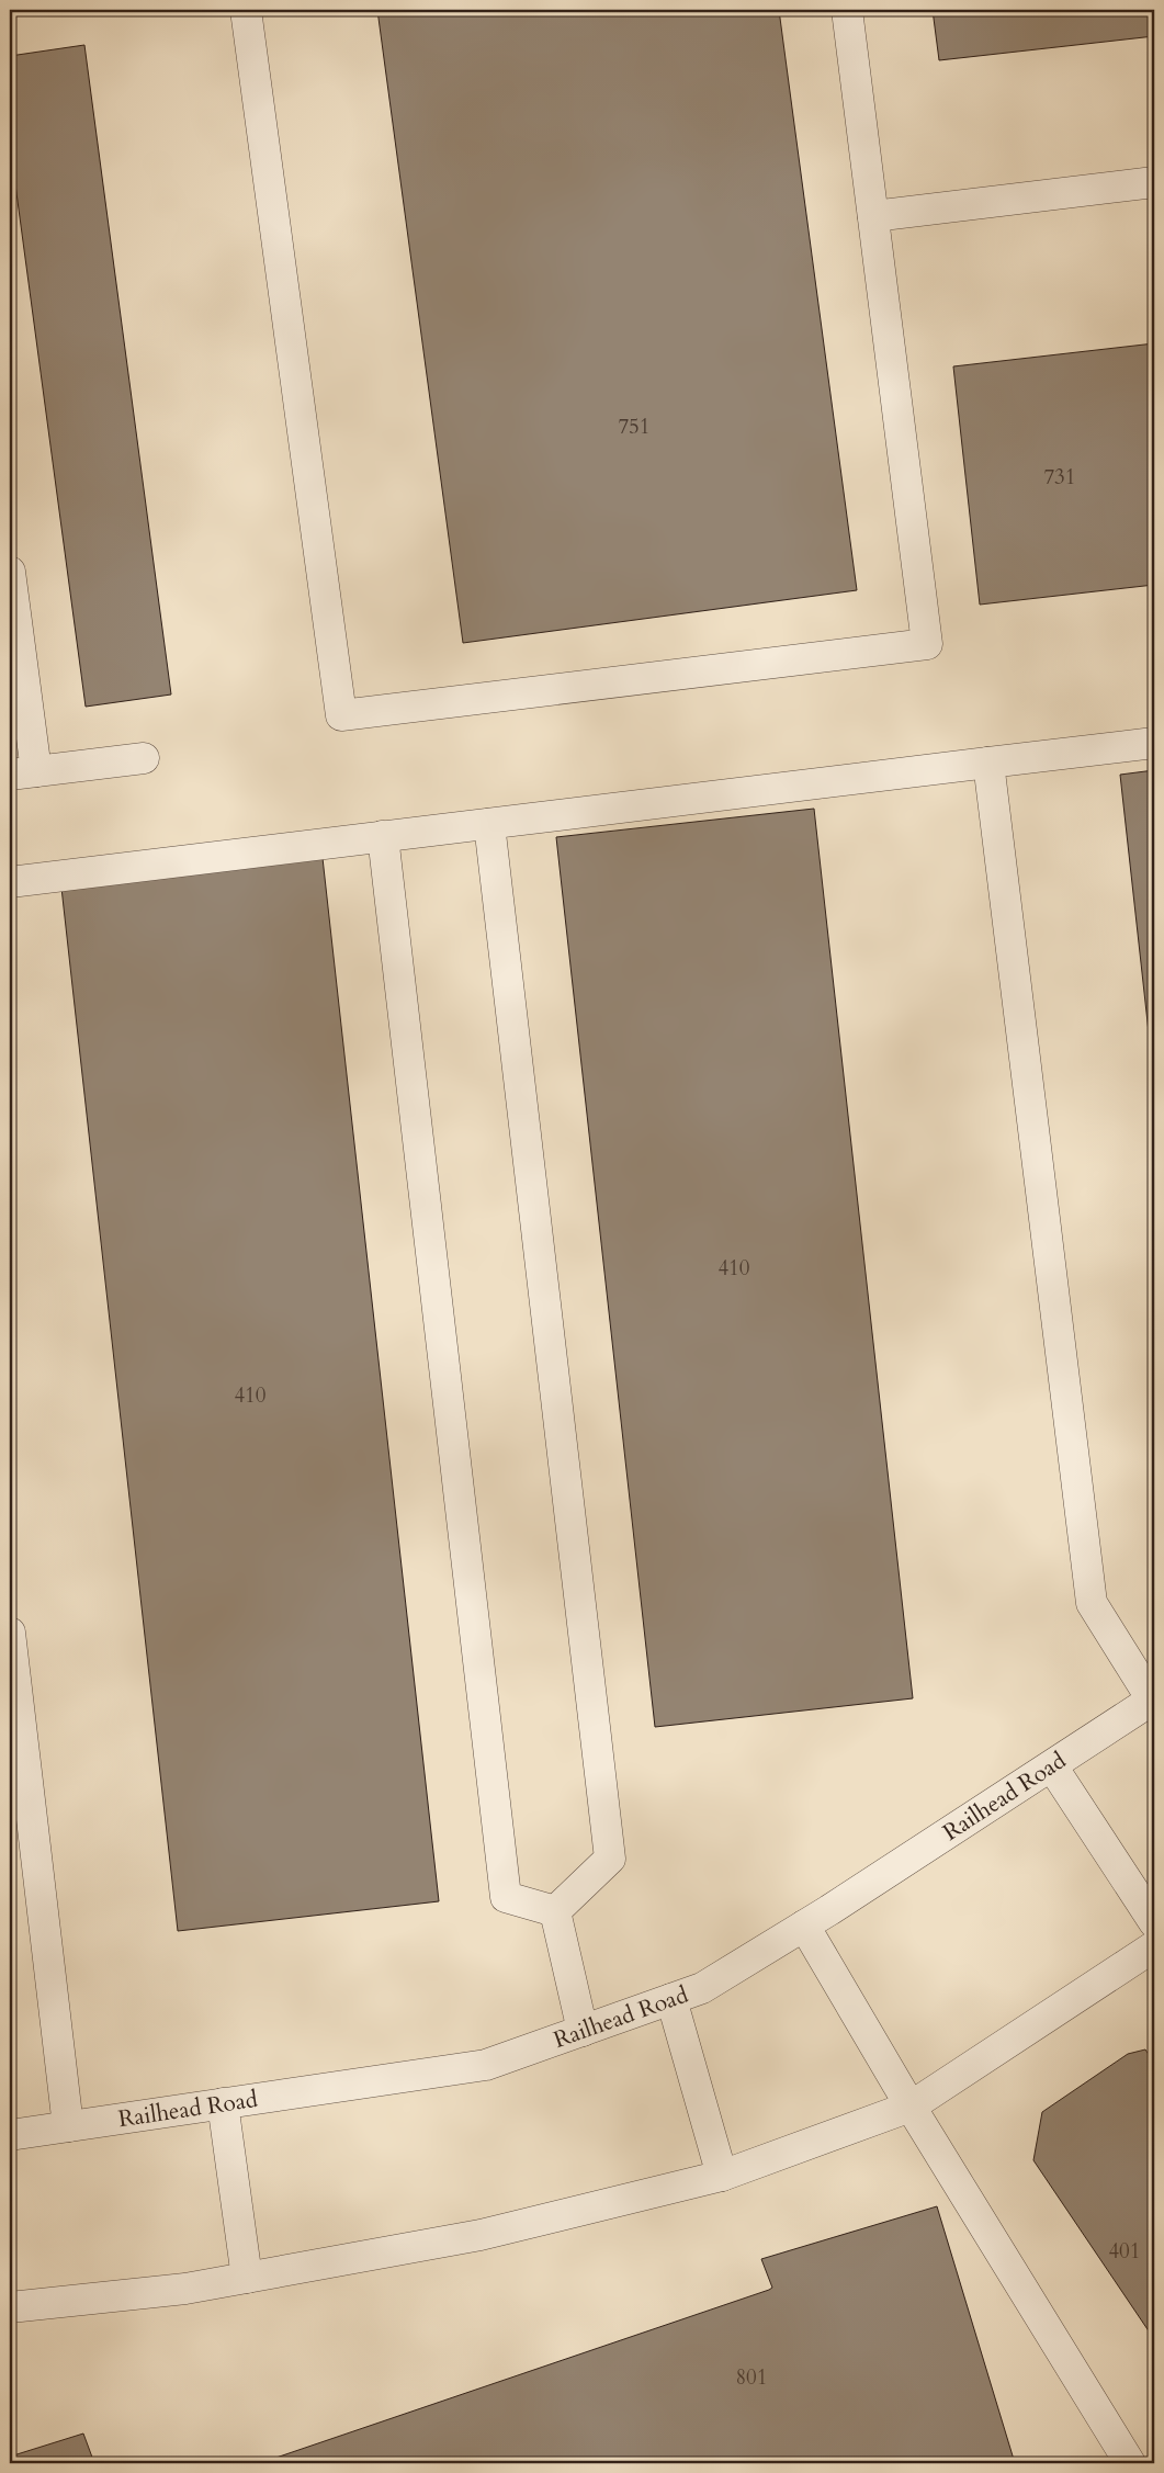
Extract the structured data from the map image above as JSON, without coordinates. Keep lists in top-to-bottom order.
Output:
{
  "streets": {
    "street": ["Railhead Road"]
  },
  "house_numbers": [
    "751",
    "731",
    "410",
    "410",
    "401",
    "801"
  ]
}
